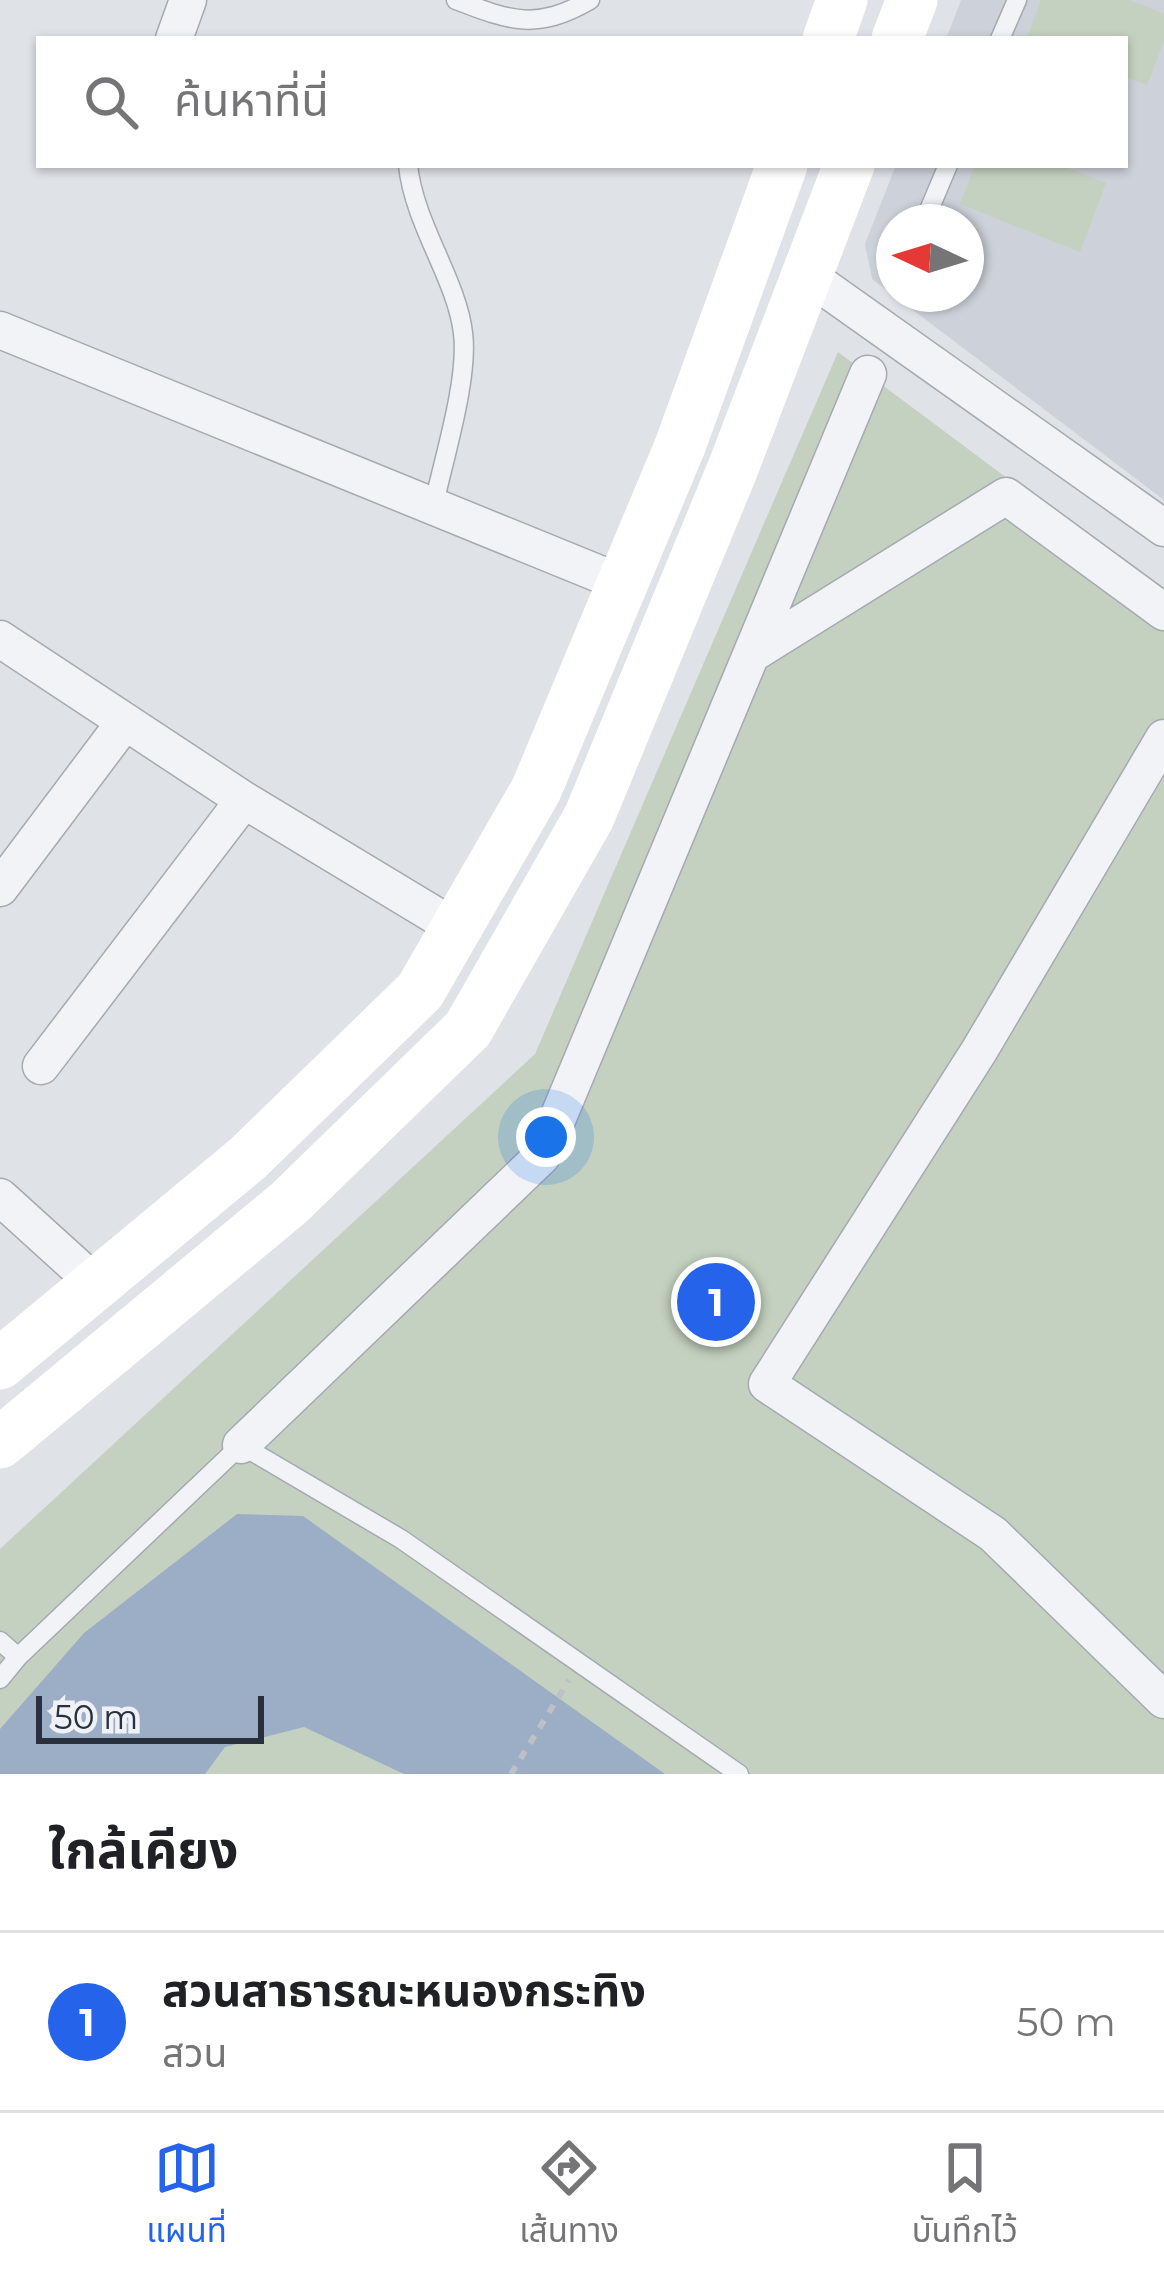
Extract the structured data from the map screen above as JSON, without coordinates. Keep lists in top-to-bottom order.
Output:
{
  "scale_bar": "50 m",
  "north": "left",
  "page": {
    "search": "ค้นหาที่นี่",
    "pins": "1",
    "scale": "50 m",
    "heading": "ใกล้เคียง",
    "list": [
      {
        "mark": "1",
        "name": "สวนสาธารณะหนองกระทิง",
        "note": "สวน",
        "value": "50 m"
      }
    ],
    "nav": ["แผนที่", "เส้นทาง", "บันทึกไว้"]
  }
}
